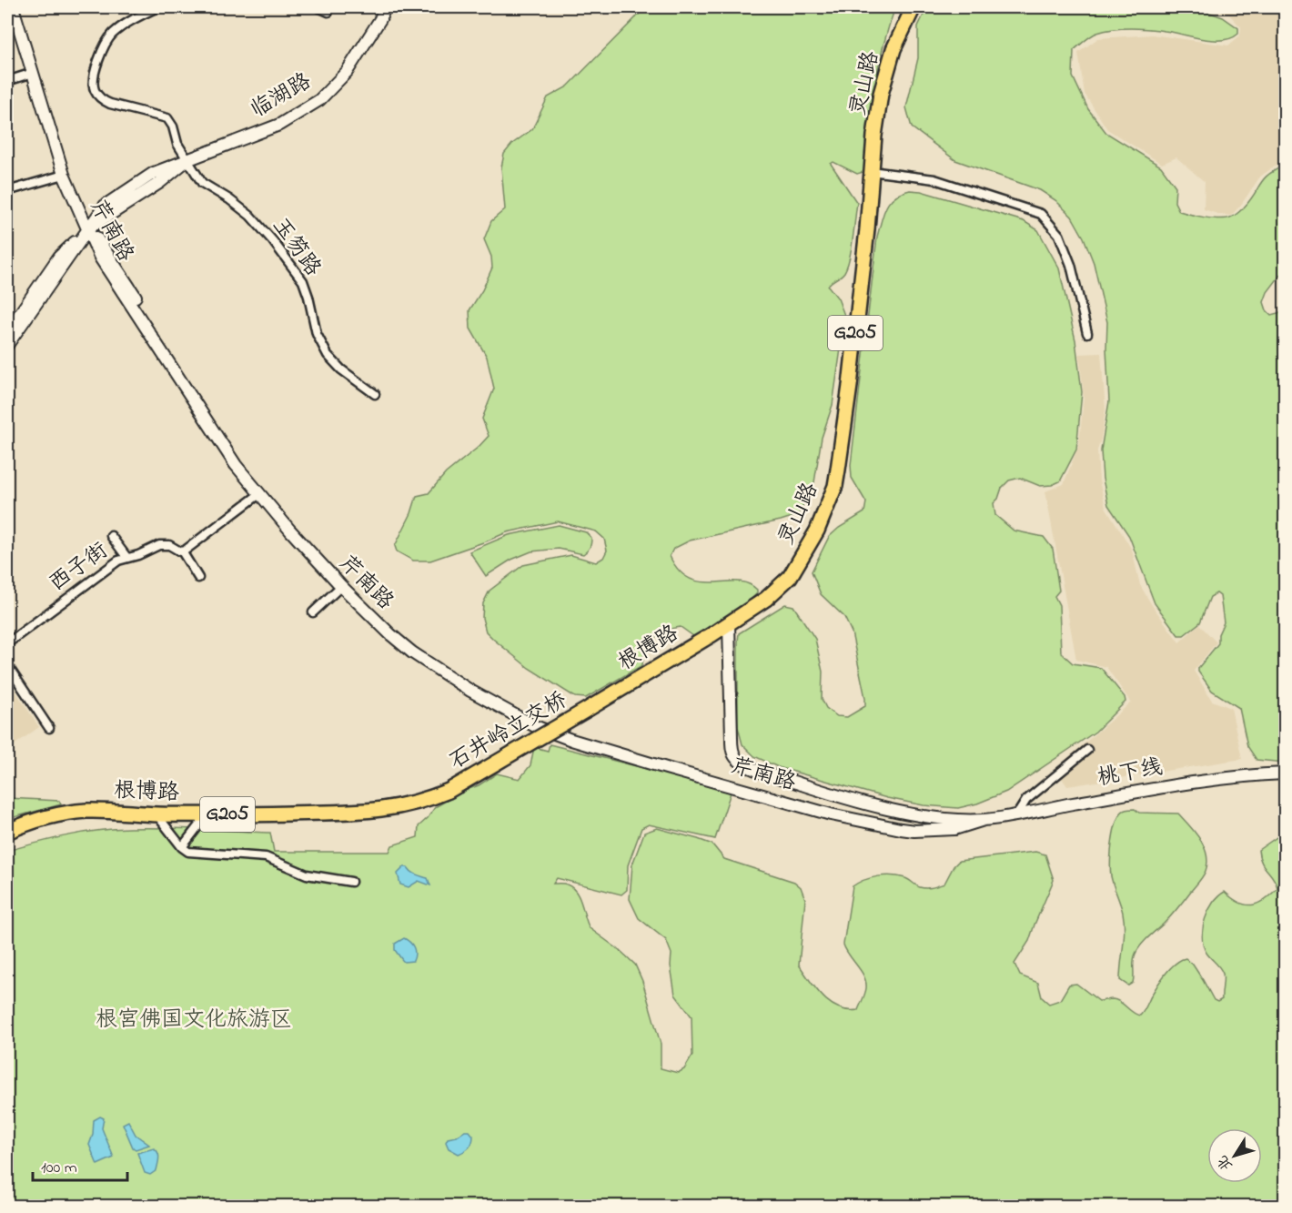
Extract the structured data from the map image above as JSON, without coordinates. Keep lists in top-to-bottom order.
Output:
{
  "streets": {
    "highway": [
      "灵山路",
      "G205",
      "根博路",
      "石井岭立交桥"
    ],
    "main road": ["临湖路", "芹南路", "桃下线"],
    "street": ["玉笏路", "西子街"]
  },
  "crossings": [
    ["灵山路", "根博路"],
    ["临湖路", "芹南路"],
    ["临湖路", "玉笏路"],
    ["芹南路", "桃下线"],
    ["根博路", "石井岭立交桥"]
  ],
  "parks": ["根宫佛国文化旅游区"],
  "scale_bar": "100 m",
  "north": "bottom left"
}
